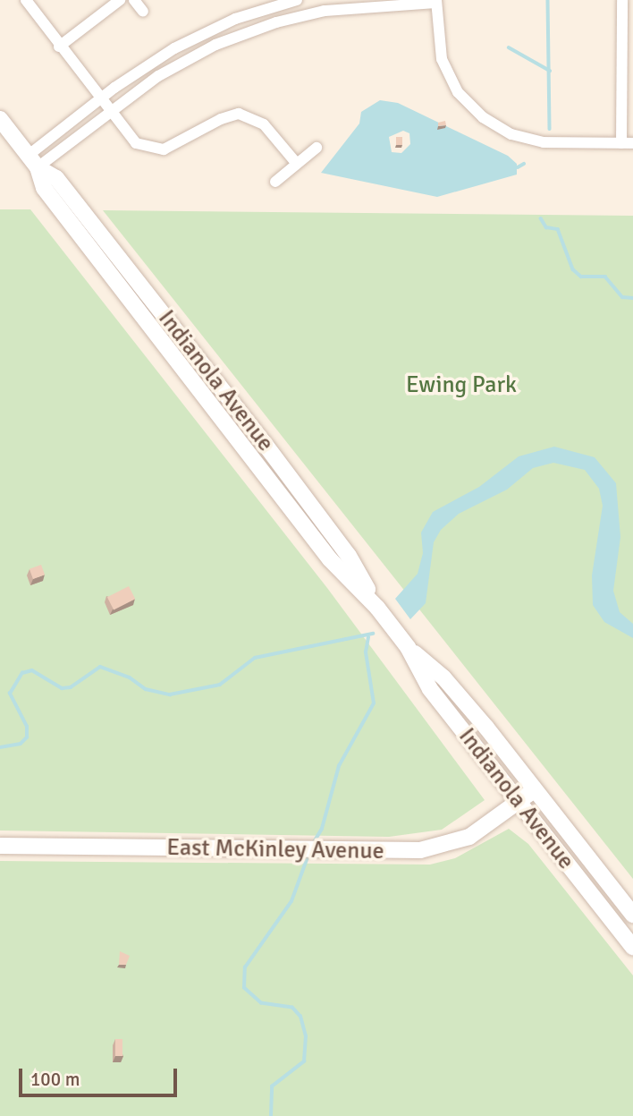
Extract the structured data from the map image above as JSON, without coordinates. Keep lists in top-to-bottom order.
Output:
{
  "streets": {
    "main road": ["Indianola Avenue", "East McKinley Avenue"]
  },
  "crossings": [
    ["Indianola Avenue", "East McKinley Avenue"]
  ],
  "parks": ["Ewing Park"],
  "scale_bar": "100 m"
}
